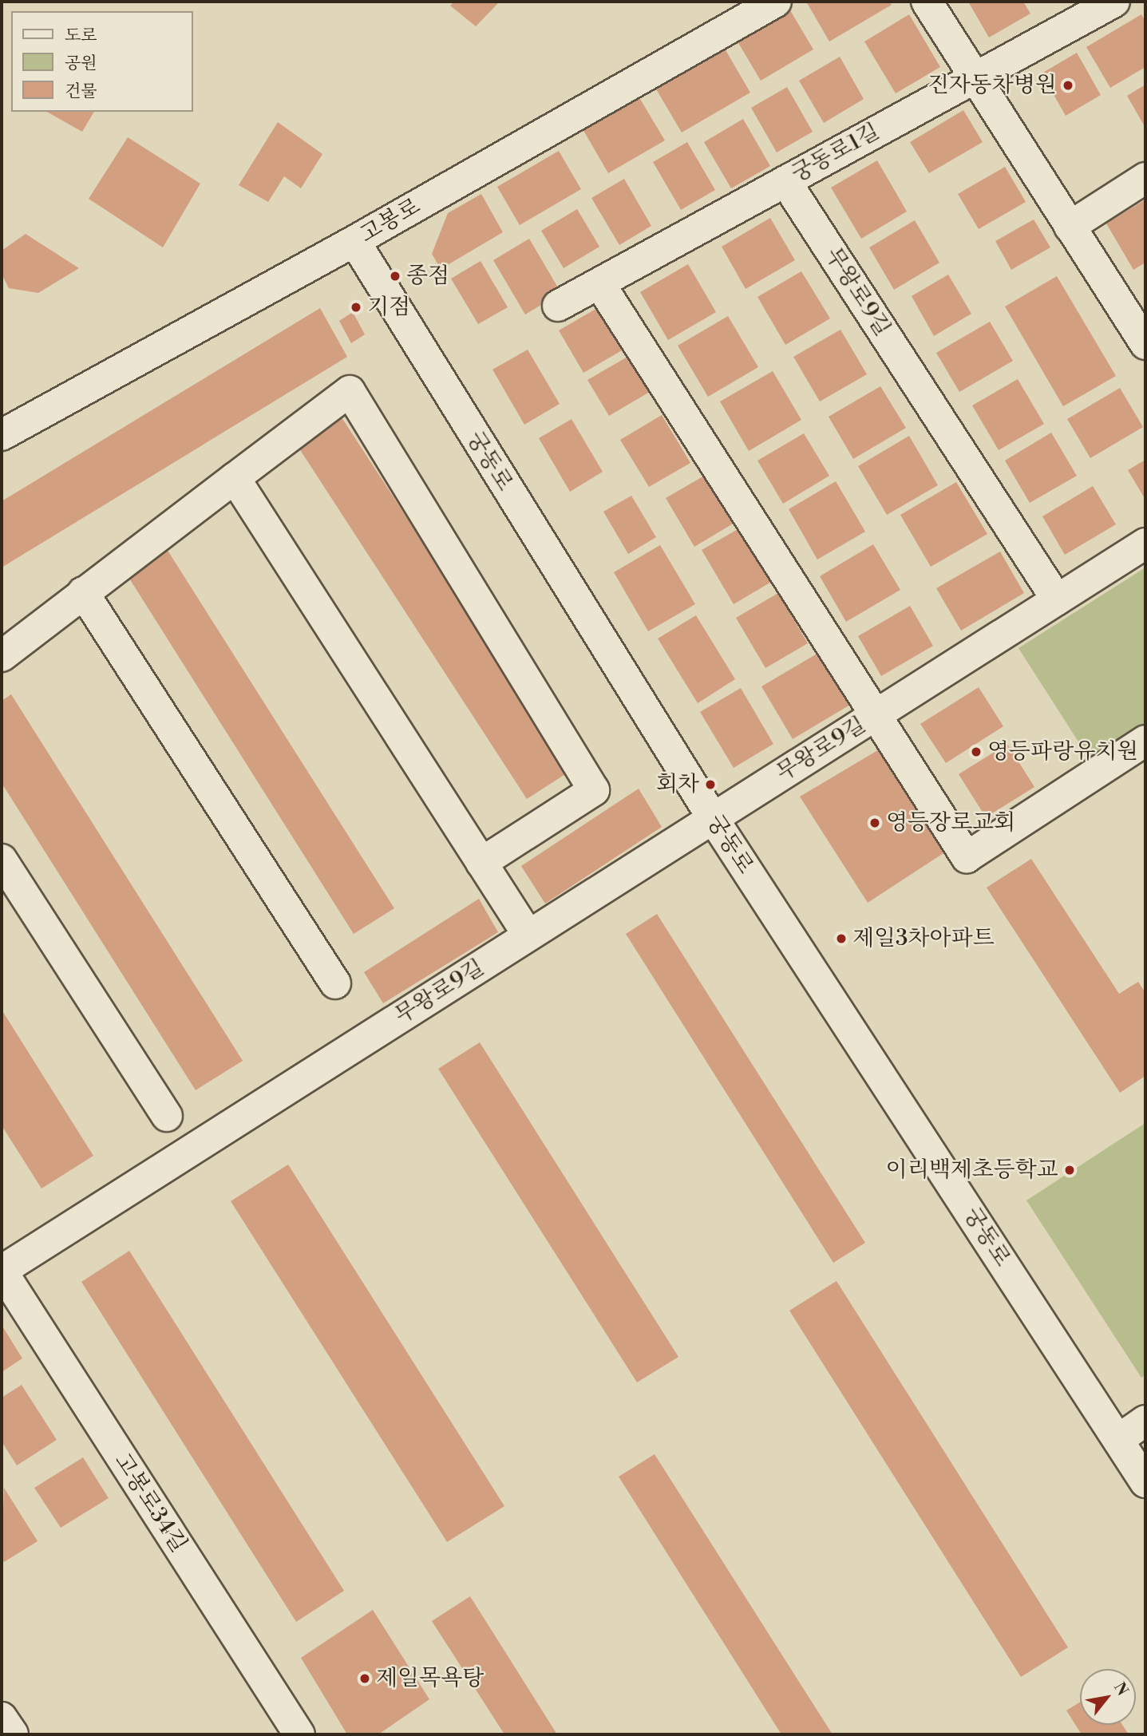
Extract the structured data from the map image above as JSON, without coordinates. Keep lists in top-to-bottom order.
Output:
{
  "streets": {
    "street": [
      "궁동로1길",
      "고봉로",
      "무왕로9길",
      "궁동로",
      "고봉로34길"
    ]
  },
  "crossings": [
    ["궁동로1길", "무왕로9길"],
    ["고봉로", "궁동로"],
    ["무왕로9길", "궁동로"],
    ["무왕로9길", "고봉로34길"]
  ],
  "places": [
    "진자동차병원",
    "종점",
    "기점",
    "영등파랑유치원",
    "회차",
    "영등장로교회",
    "제일3차아파트",
    "이리백제초등학교",
    "제일목욕탕"
  ],
  "legend": ["도로", "공원", "건물"],
  "north": "top right"
}
